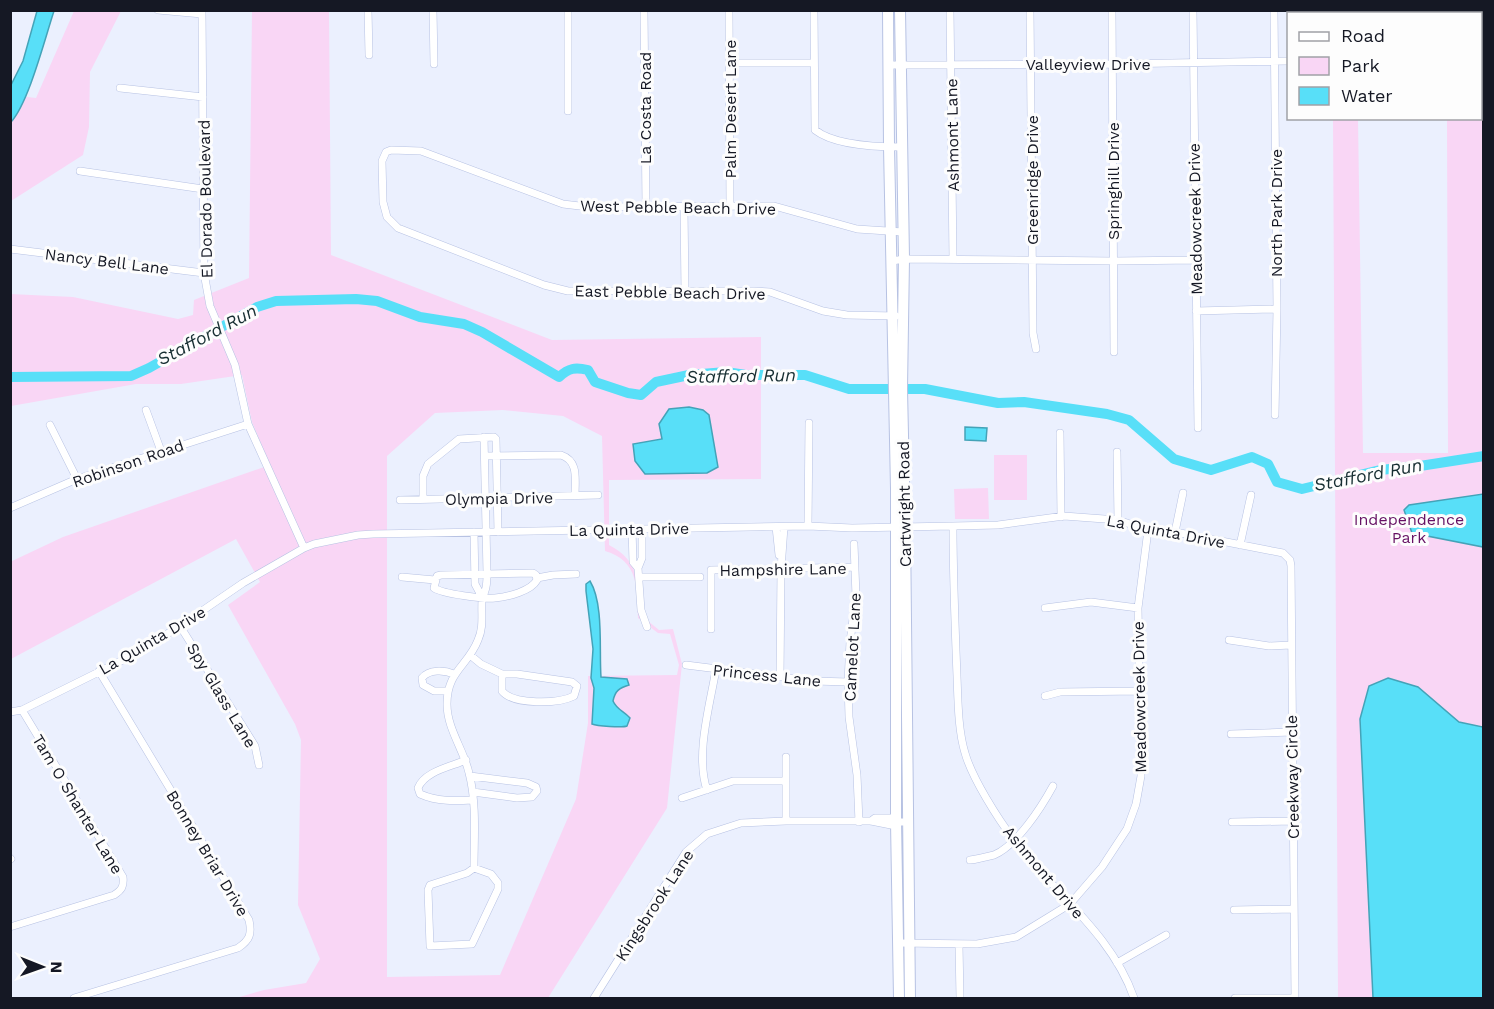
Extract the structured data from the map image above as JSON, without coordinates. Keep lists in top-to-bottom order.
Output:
{
  "streets": {
    "main road": ["Cartwright Road"],
    "street": [
      "Valleyview Drive",
      "La Costa Road",
      "Palm Desert Lane",
      "Ashmont Lane",
      "Greenridge Drive",
      "Springhill Drive",
      "El Dorado Boulevard",
      "West Pebble Beach Drive",
      "North Park Drive",
      "Meadowcreek Drive",
      "Nancy Bell Lane",
      "East Pebble Beach Drive",
      "Robinson Road",
      "Olympia Drive",
      "La Quinta Drive",
      "Hampshire Lane",
      "Camelot Lane",
      "Princess Lane",
      "Spy Glass Lane",
      "Creekway Circle",
      "Tam O Shanter Lane",
      "Bonney Briar Drive",
      "Ashmont Drive",
      "Kingsbrook Lane"
    ]
  },
  "crossings": [
    ["Valleyview Drive", "Ashmont Lane"],
    ["Valleyview Drive", "Greenridge Drive"],
    ["Valleyview Drive", "Springhill Drive"],
    ["Valleyview Drive", "North Park Drive"],
    ["Valleyview Drive", "Meadowcreek Drive"],
    ["Valleyview Drive", "Cartwright Road"],
    ["La Costa Road", "West Pebble Beach Drive"],
    ["Palm Desert Lane", "West Pebble Beach Drive"],
    ["El Dorado Boulevard", "Nancy Bell Lane"],
    ["El Dorado Boulevard", "Robinson Road"],
    ["El Dorado Boulevard", "La Quinta Drive"],
    ["West Pebble Beach Drive", "East Pebble Beach Drive"],
    ["West Pebble Beach Drive", "Cartwright Road"],
    ["Meadowcreek Drive", "Cartwright Road"],
    ["Meadowcreek Drive", "La Quinta Drive"],
    ["Meadowcreek Drive", "Ashmont Drive"],
    ["East Pebble Beach Drive", "Cartwright Road"],
    ["Cartwright Road", "La Quinta Drive"],
    ["Cartwright Road", "Kingsbrook Lane"],
    ["La Quinta Drive", "Spy Glass Lane"],
    ["La Quinta Drive", "Creekway Circle"],
    ["La Quinta Drive", "Tam O Shanter Lane"],
    ["La Quinta Drive", "Bonney Briar Drive"],
    ["La Quinta Drive", "Ashmont Drive"],
    ["Hampshire Lane", "Camelot Lane"],
    ["Camelot Lane", "Princess Lane"],
    ["Camelot Lane", "Kingsbrook Lane"]
  ],
  "water": ["Stafford Run"],
  "parks": ["Independence Park"],
  "legend": ["Road", "Park", "Water"],
  "north": "right"
}
